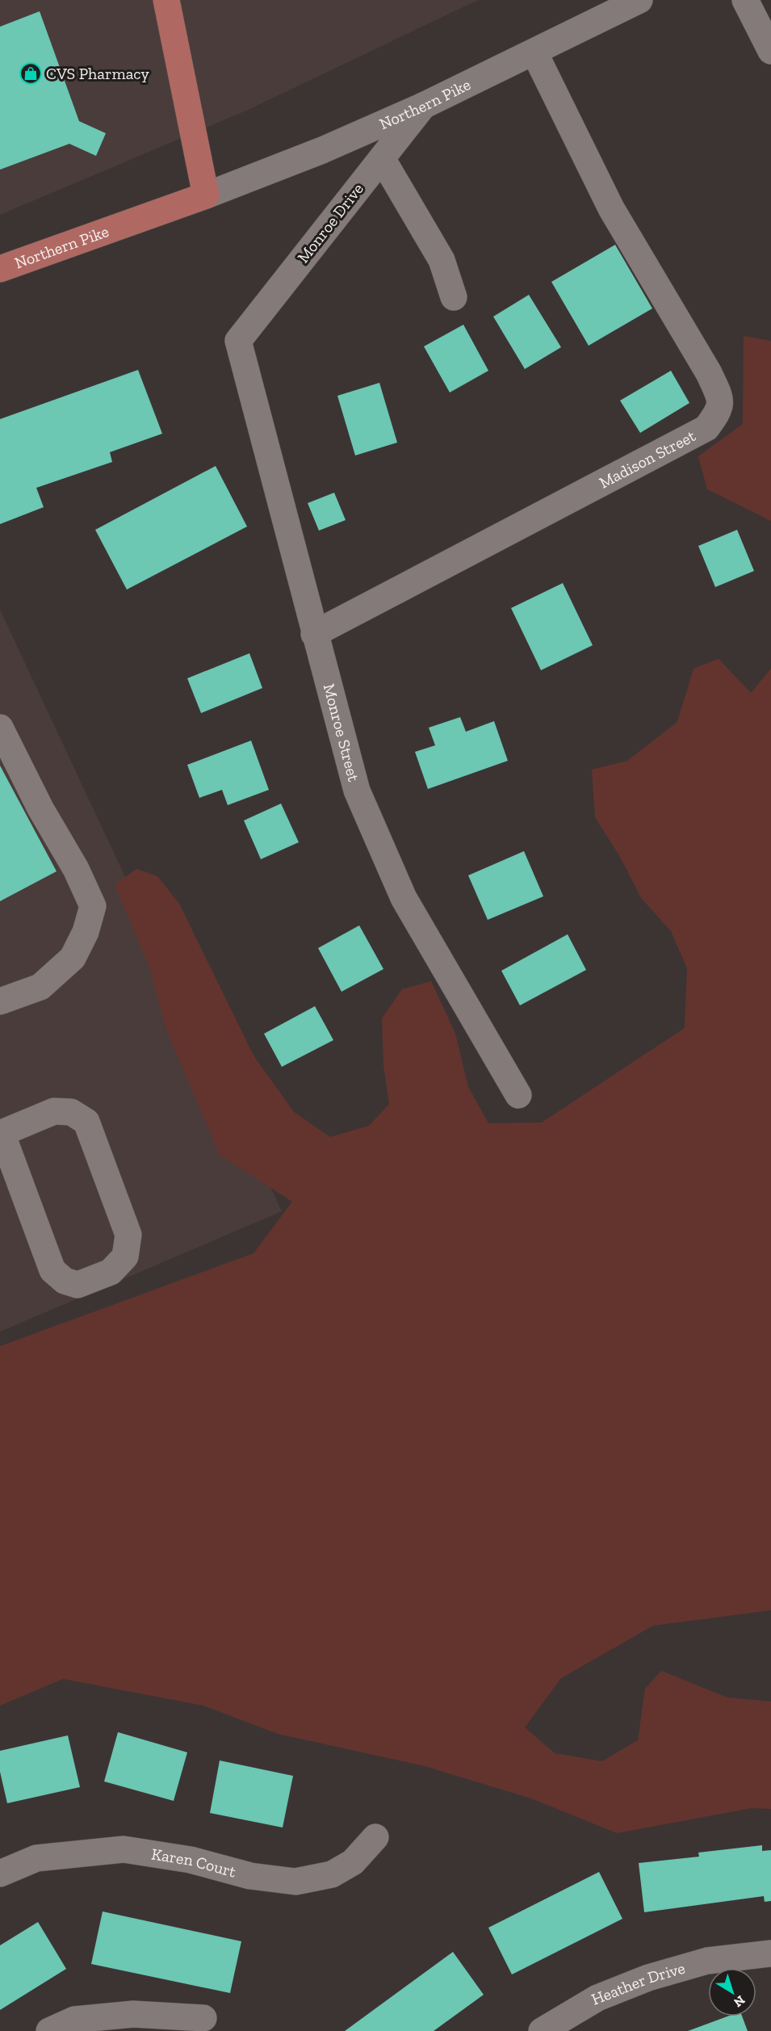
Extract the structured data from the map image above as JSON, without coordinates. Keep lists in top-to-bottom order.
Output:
{
  "streets": {
    "main road": ["Northern Pike"],
    "street": [
      "Monroe Drive",
      "Madison Street",
      "Monroe Street",
      "Karen Court",
      "Heather Drive"
    ]
  },
  "crossings": [
    ["Northern Pike", "Monroe Drive"],
    ["Northern Pike", "Madison Street"],
    ["Monroe Drive", "Monroe Street"],
    ["Madison Street", "Monroe Street"]
  ],
  "places": {
    "shop": ["CVS Pharmacy"]
  },
  "north": "bottom right"
}
